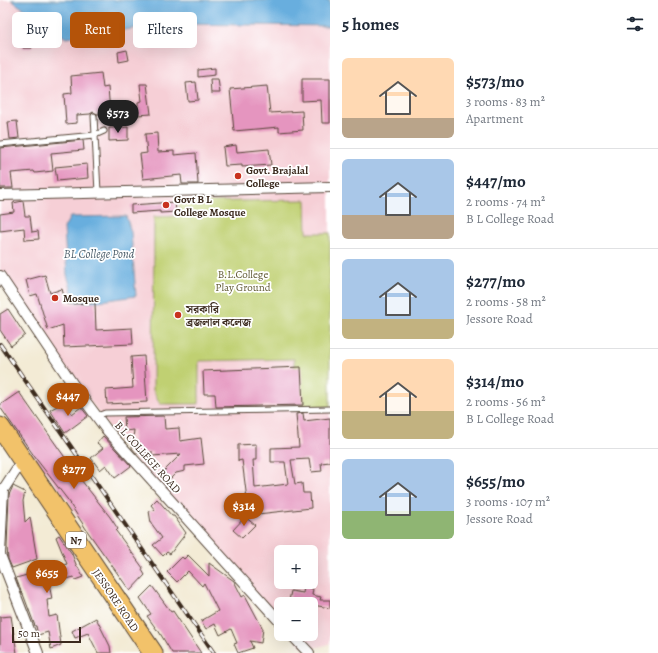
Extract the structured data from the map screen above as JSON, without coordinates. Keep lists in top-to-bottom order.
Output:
{
  "streets": {
    "highway": ["N7", "JESSORE ROAD"],
    "street": ["B L COLLEGE ROAD"]
  },
  "water": ["BL College Pond"],
  "parks": ["B.L.College Play Ground"],
  "places": [
    "Govt. Brajalal College",
    "Govt B L College Mosque",
    "Mosque",
    "সরকারি ব্রজলাল কলেজ"
  ],
  "scale_bar": "50 m",
  "page": {
    "heading": "5 homes",
    "chip": ["Buy", "Rent", "Filters"],
    "list": [
      {
        "name": "$573/mo",
        "note": "3 rooms · 83 m² · Apartment"
      },
      {
        "name": "$447/mo",
        "note": "2 rooms · 74 m² · B L College Road"
      },
      {
        "name": "$277/mo",
        "note": "2 rooms · 58 m² · Jessore Road"
      },
      {
        "name": "$314/mo",
        "note": "2 rooms · 56 m² · B L College Road"
      },
      {
        "name": "$655/mo",
        "note": "3 rooms · 107 m² · Jessore Road"
      }
    ],
    "price": [
      "$573",
      "$447",
      "$277",
      "$314",
      "$655"
    ],
    "map_buttons": ["+", "−"],
    "scale": "50 m"
  }
}
